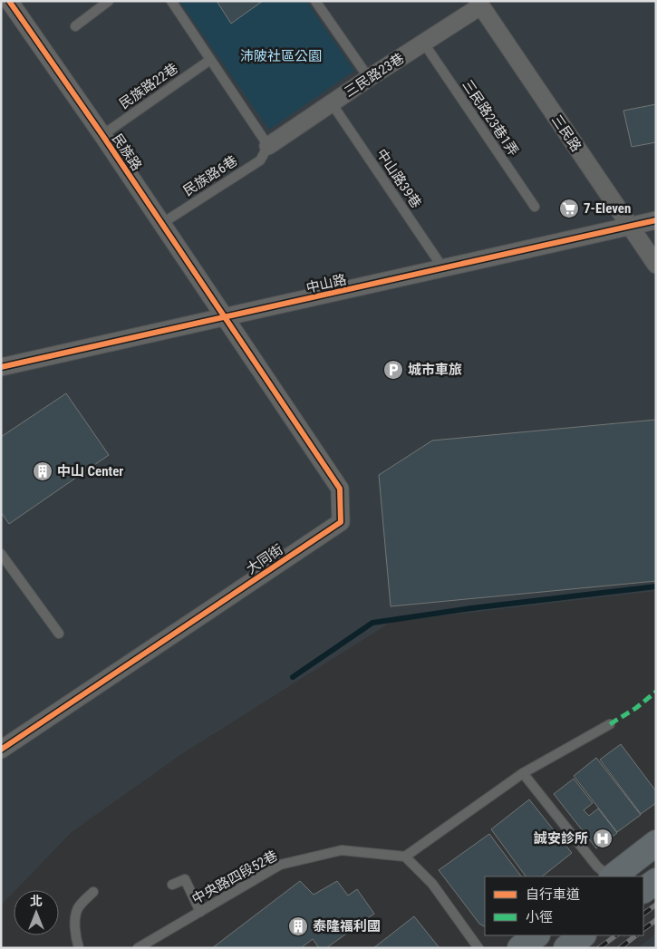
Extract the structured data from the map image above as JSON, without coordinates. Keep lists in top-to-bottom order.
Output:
{
  "streets": {
    "street": [
      "三民路23巷",
      "三民路",
      "民族路",
      "中山路",
      "大同街"
    ],
    "lane": [
      "民族路22巷",
      "三民路23巷1弄",
      "民族路6巷",
      "中山路39巷",
      "中央路四段52巷"
    ]
  },
  "crossings": [
    ["三民路23巷", "三民路23巷1弄"],
    ["三民路23巷", "三民路"],
    ["三民路23巷", "民族路6巷"],
    ["三民路23巷", "中山路39巷"],
    ["民族路22巷", "民族路"],
    ["三民路", "中山路"],
    ["民族路", "民族路6巷"],
    ["民族路", "中山路"],
    ["民族路", "大同街"],
    ["中山路39巷", "中山路"],
    ["中山路", "大同街"]
  ],
  "parks": ["沛陂社區公園"],
  "places": {
    "supermarket": ["7-Eleven"],
    "parking": ["城市車旅"],
    "building": ["中山 Center", "泰隆福利國"],
    "hospital": ["誠安診所"]
  },
  "legend": ["自行車道", "小徑"],
  "north": "top"
}
